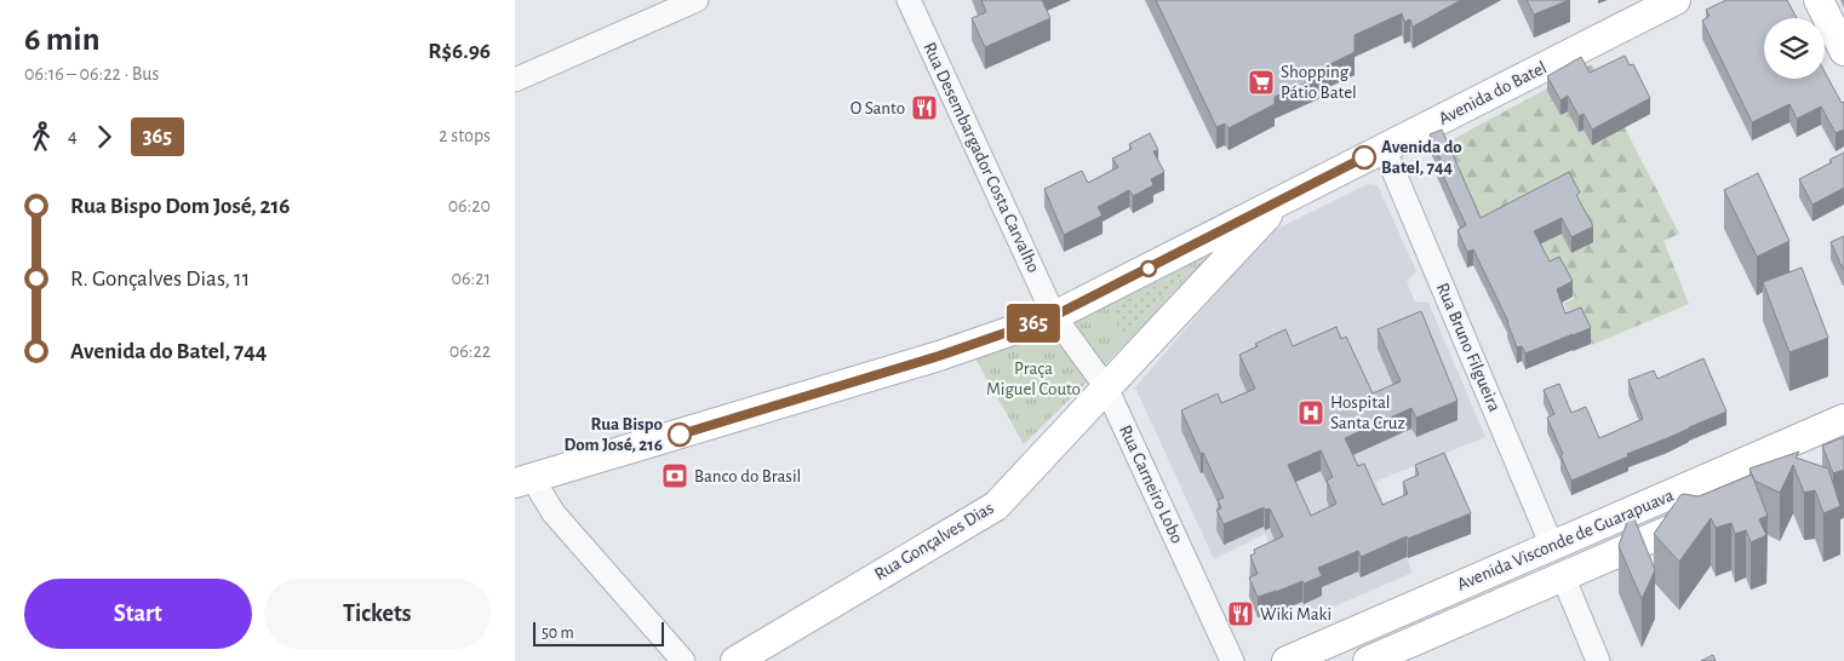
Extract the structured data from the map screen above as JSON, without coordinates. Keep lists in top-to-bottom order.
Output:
{
  "streets": {
    "main road": ["Avenida do Batel", "Avenida Visconde de Guarapuava", "Rua Gonçalves Dias"],
    "street": ["Rua Desembargador Costa Carvalho", "Rua Bruno Filgueira", "Rua Carneiro Lobo"]
  },
  "crossings": [
    ["Avenida do Batel", "Rua Desembargador Costa Carvalho"],
    ["Avenida do Batel", "Rua Bruno Filgueira"],
    ["Avenida do Batel", "Rua Carneiro Lobo"],
    ["Avenida do Batel", "Rua Gonçalves Dias"],
    ["Rua Desembargador Costa Carvalho", "Rua Carneiro Lobo"],
    ["Rua Bruno Filgueira", "Avenida Visconde de Guarapuava"],
    ["Rua Carneiro Lobo", "Rua Gonçalves Dias"]
  ],
  "parks": ["Praça Miguel Couto"],
  "places": {
    "supermarket": ["Shopping Pátio Batel"],
    "restaurant": ["O Santo", "Wiki Maki"],
    "other": ["Avenida do Batel, 744", "Rua Bispo Dom José, 216"],
    "hospital": ["Hospital Santa Cruz"],
    "bank": ["Banco do Brasil"]
  },
  "lines": ["bus line 365"],
  "scale_bar": "50 m",
  "page": {
    "heading": ["6 min", "06:16 – 06:22 · Bus", "R$6.96"],
    "on_map": "365",
    "legs": ["4", "365", "2 stops"],
    "list": [
      {
        "name": "Rua Bispo Dom José, 216",
        "value": "06:20"
      },
      {
        "name": "R. Gonçalves Dias, 11",
        "value": "06:21"
      },
      {
        "name": "Avenida do Batel, 744",
        "value": "06:22"
      }
    ],
    "buttons": ["Start", "Tickets"],
    "scale": "50 m"
  }
}
